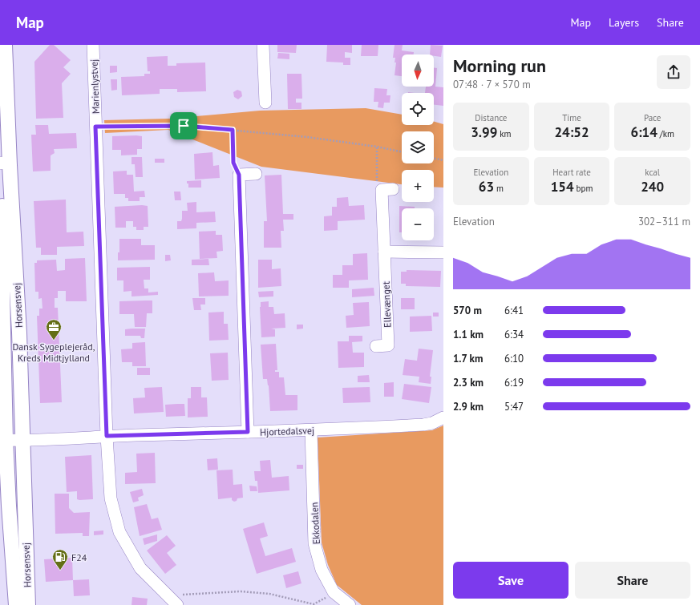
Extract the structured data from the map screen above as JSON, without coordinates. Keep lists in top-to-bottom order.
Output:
{
  "streets": {
    "main road": ["Horsensvej"],
    "street": [
      "Marienlystvej",
      "Ellevænget",
      "Hjortedalsvej",
      "Ekkodalen"
    ]
  },
  "crossings": [
    ["Marienlystvej", "Hjortedalsvej"],
    ["Horsensvej", "Hjortedalsvej"],
    ["Hjortedalsvej", "Ekkodalen"]
  ],
  "places": {
    "office": ["Dansk Sygeplejeråd, Kreds Midtjylland"],
    "fuel station": ["F24"]
  },
  "north": "bottom",
  "page": {
    "header": "Map",
    "nav": ["Map", "Layers", "Share"],
    "heading": ["Morning run", "07:48 · 7 × 570 m"],
    "map_buttons": ["+", "−"],
    "stats": [
      ["Distance", "3.99 km"],
      ["Time", "24:52"],
      ["Pace", "6:14 /km"],
      ["Elevation", "63 m"],
      ["Heart rate", "154 bpm"],
      ["kcal", "240"]
    ],
    "chart": ["Elevation", "302–311 m"],
    "list": [
      {
        "name": "570 m",
        "note": "6:41"
      },
      {
        "name": "1.1 km",
        "note": "6:34"
      },
      {
        "name": "1.7 km",
        "note": "6:10"
      },
      {
        "name": "2.3 km",
        "note": "6:19"
      },
      {
        "name": "2.9 km",
        "note": "5:47"
      }
    ],
    "buttons": ["Save", "Share"]
  }
}
